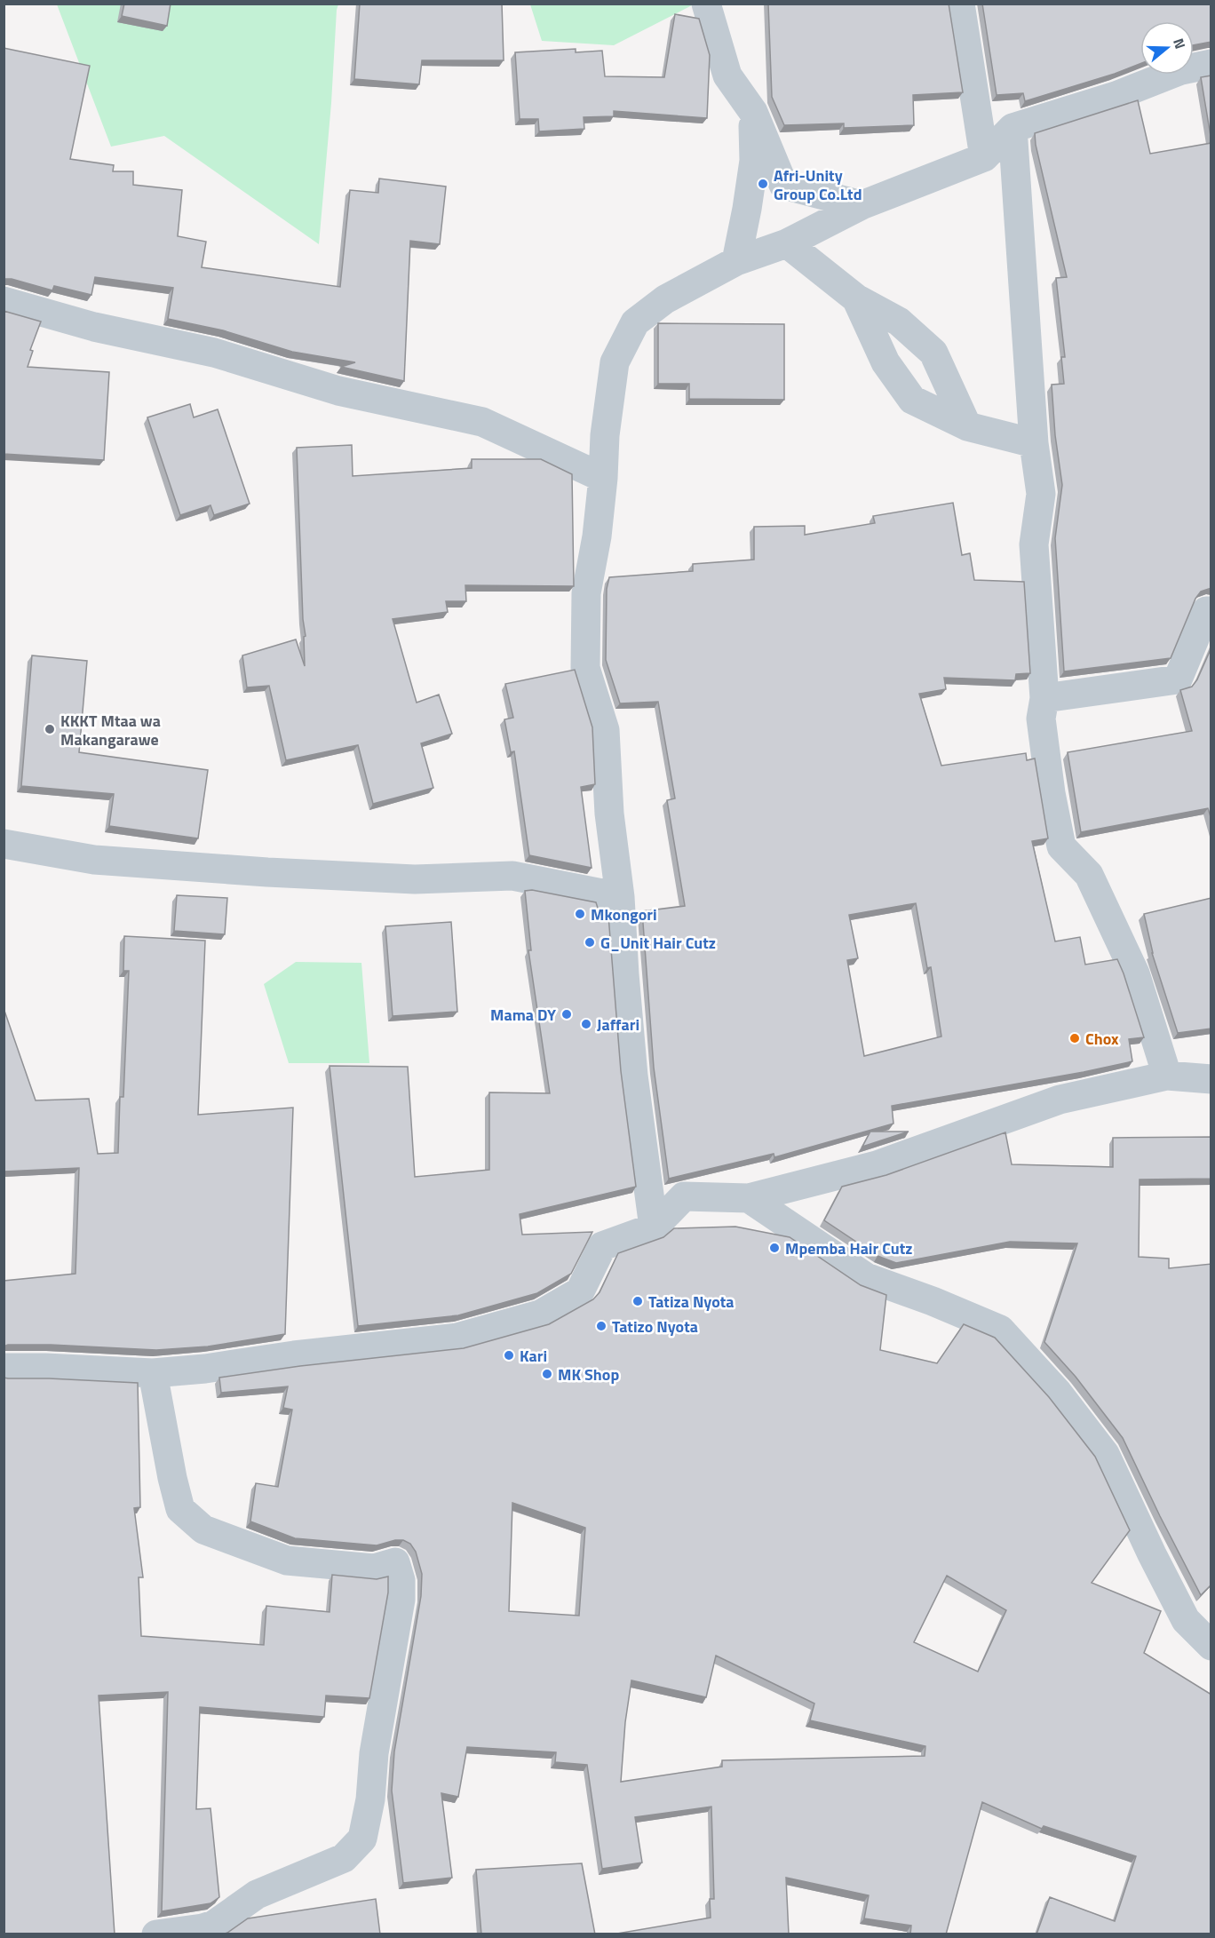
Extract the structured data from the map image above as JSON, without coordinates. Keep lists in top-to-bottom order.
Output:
{
  "places": [
    "Afri-Unity Group Co.Ltd",
    "KKKT Mtaa wa Makangarawe",
    "Mkongori",
    "G_Unit Hair Cutz",
    "Mama DY",
    "Jaffari",
    "Chox",
    "Mpemba Hair Cutz",
    "Tatiza Nyota",
    "Tatizo Nyota",
    "Kari",
    "MK Shop"
  ],
  "north": "right"
}
